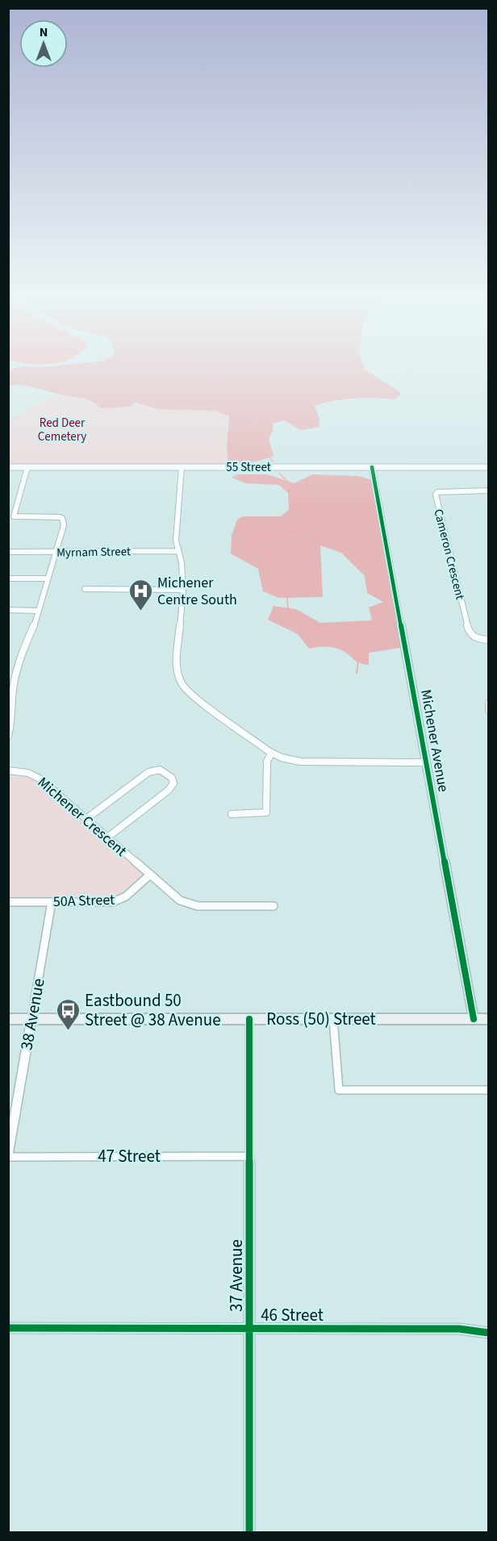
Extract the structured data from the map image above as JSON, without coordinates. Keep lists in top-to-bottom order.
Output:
{
  "streets": {
    "main road": ["Ross (50) Street"],
    "street": [
      "55 Street",
      "Myrnam Street",
      "Cameron Crescent",
      "Michener Avenue",
      "Michener Crescent",
      "50A Street",
      "38 Avenue",
      "47 Street",
      "37 Avenue",
      "46 Street"
    ]
  },
  "crossings": [
    ["55 Street", "Michener Avenue"],
    ["Michener Avenue", "Ross (50) Street"],
    ["Michener Crescent", "50A Street"],
    ["50A Street", "38 Avenue"],
    ["38 Avenue", "Ross (50) Street"],
    ["38 Avenue", "47 Street"],
    ["Ross (50) Street", "37 Avenue"],
    ["47 Street", "37 Avenue"],
    ["37 Avenue", "46 Street"]
  ],
  "parks": ["Red Deer Cemetery"],
  "places": {
    "hospital": ["Michener Centre South"],
    "bus stop": ["Eastbound 50 Street @ 38 Avenue"]
  },
  "north": "top"
}
